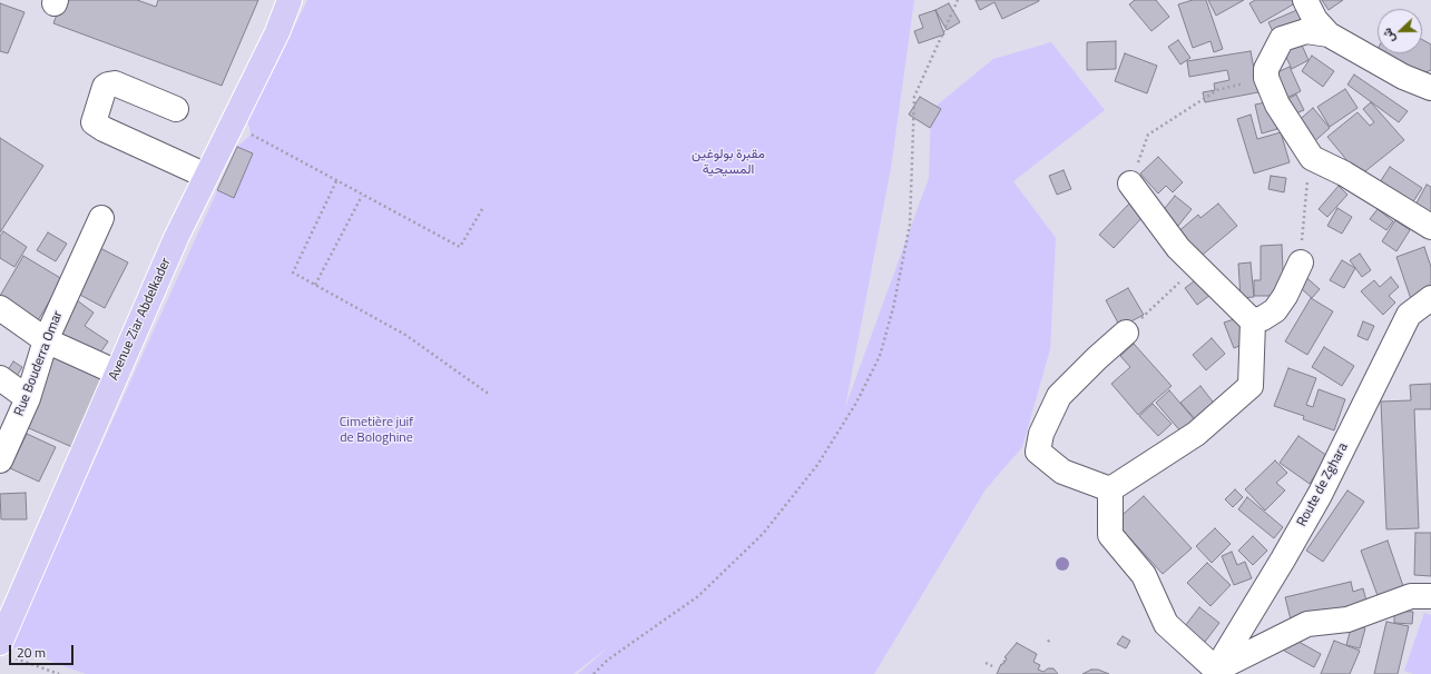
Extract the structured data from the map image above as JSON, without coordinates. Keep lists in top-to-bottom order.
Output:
{
  "streets": {
    "main road": ["Avenue Ziar Abdelkader"],
    "street": ["Rue Bouderra Omar", "Route de Zghara"]
  },
  "parks": ["مقبرة بولوغين المسيحية", "Cimetière juif de Bologhine"],
  "scale_bar": "20 m",
  "north": "left"
}
